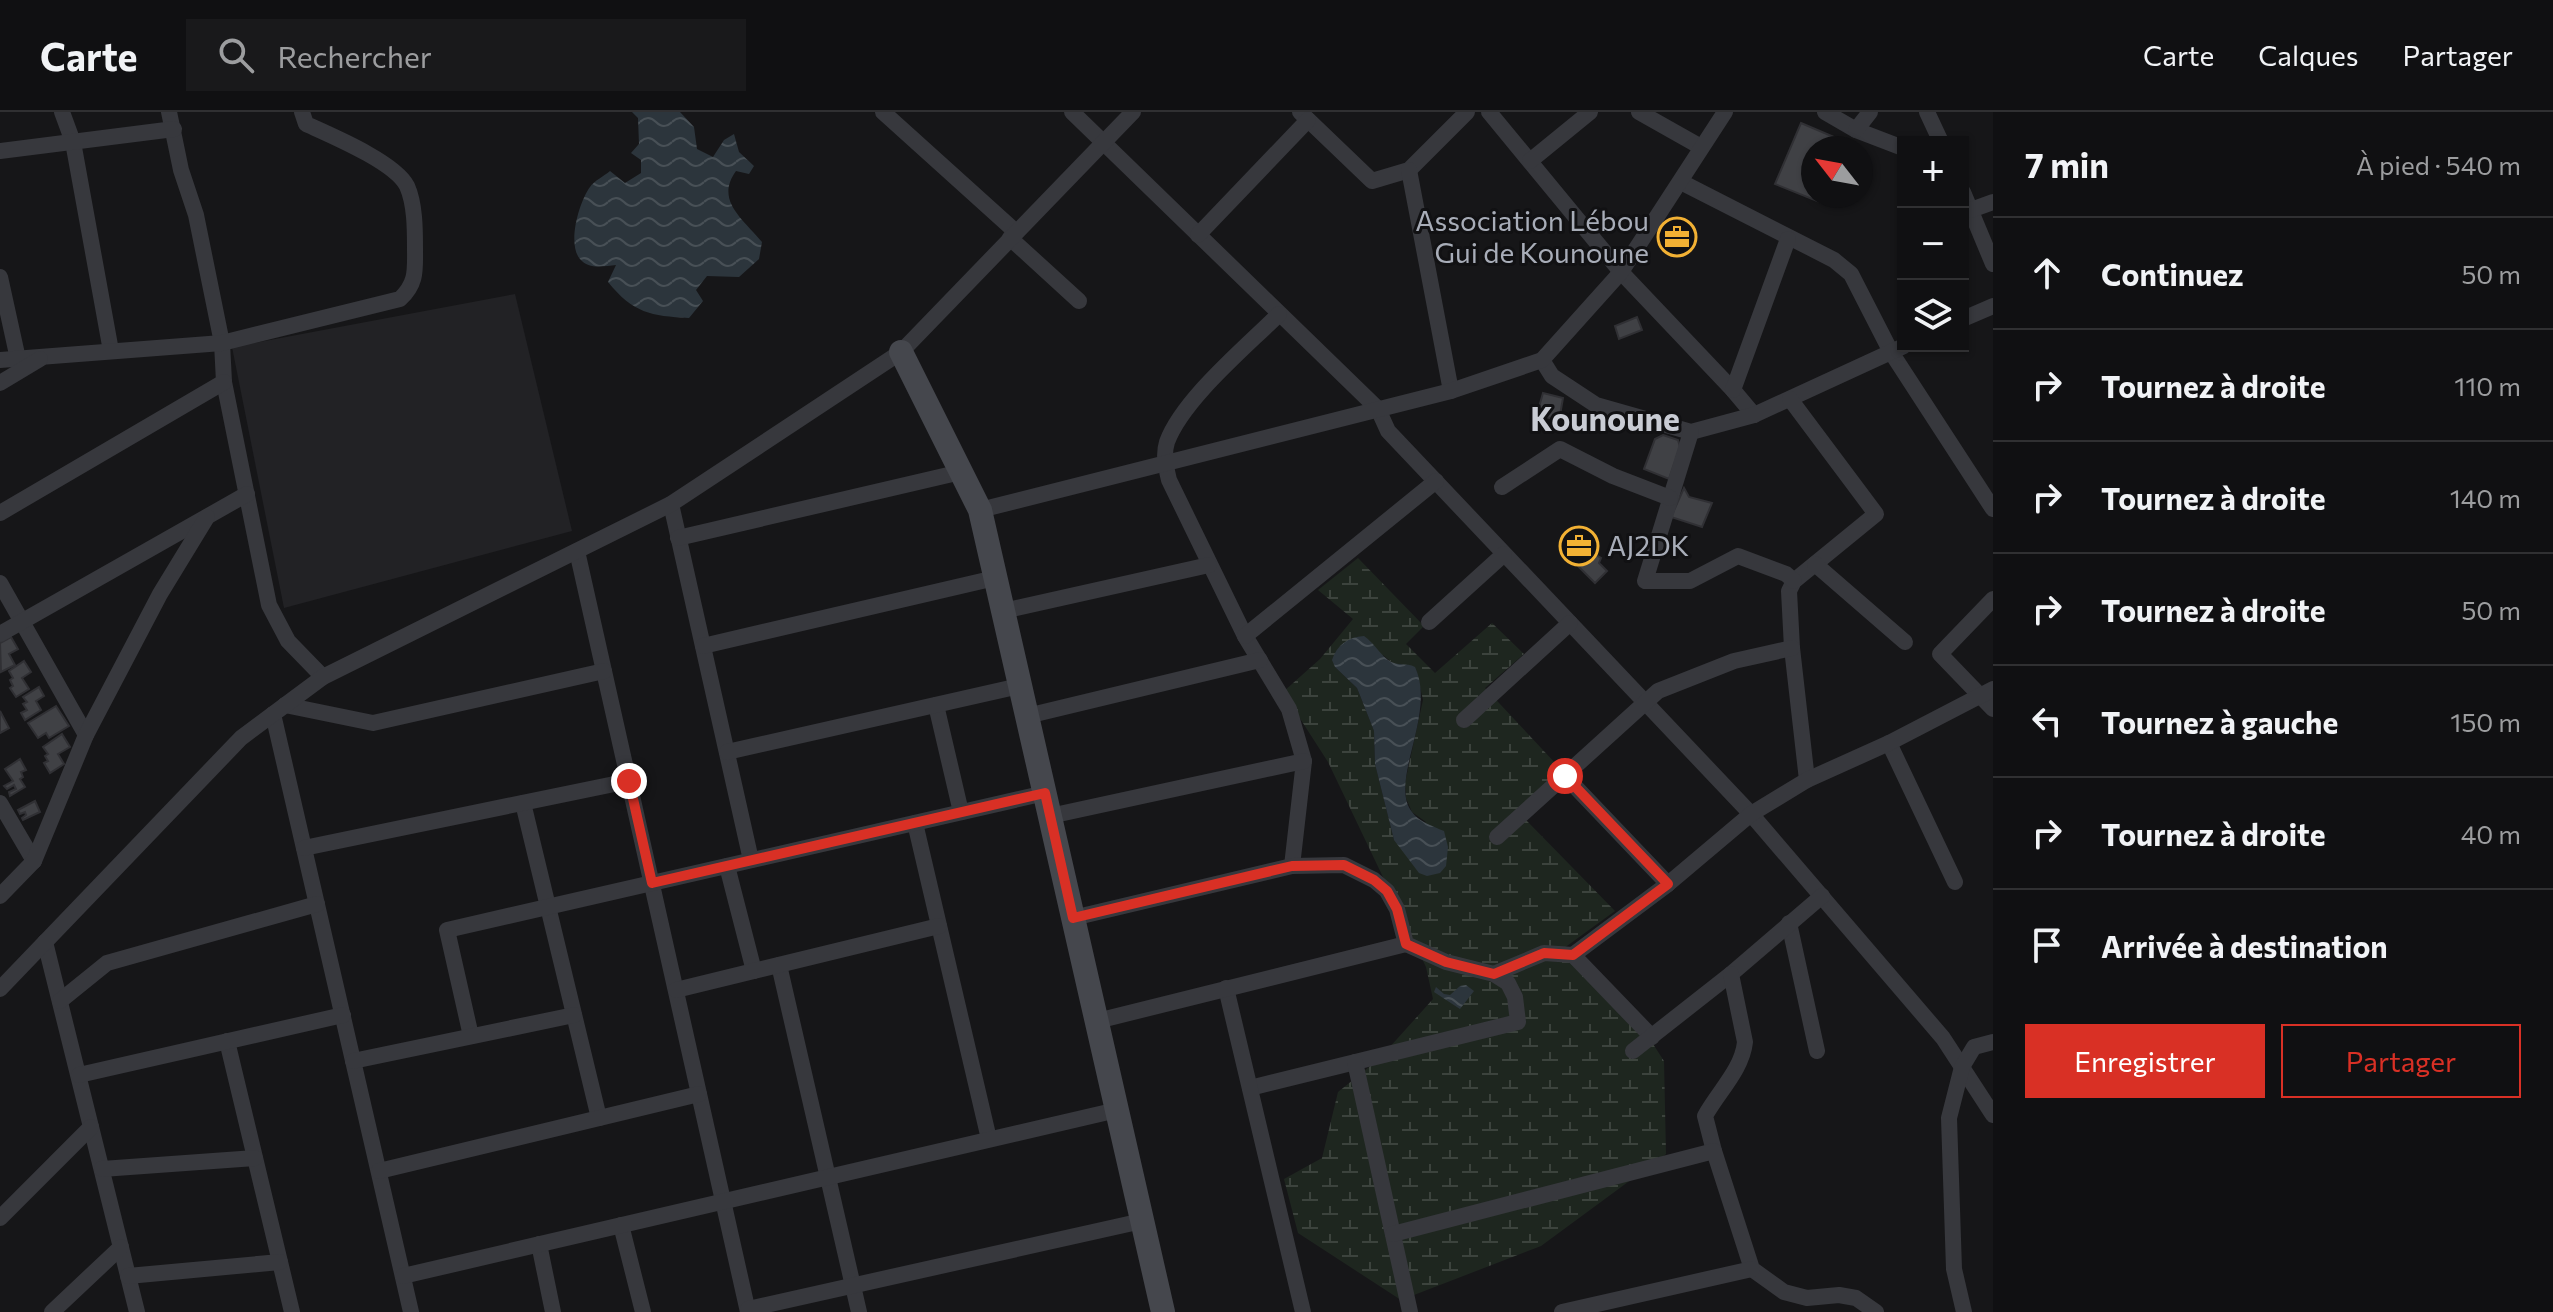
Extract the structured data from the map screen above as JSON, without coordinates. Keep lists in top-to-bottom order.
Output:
{
  "districts": ["Kounoune"],
  "places": {
    "office": ["Association Lébou Gui de Kounoune", "AJ2DK"]
  },
  "north": "top left",
  "page": {
    "header": "Carte",
    "search": "Rechercher",
    "nav": ["Carte", "Calques", "Partager"],
    "heading": ["7 min", "À pied · 540 m"],
    "map_buttons": ["+", "−"],
    "list": [
      ["Continuez", "50 m"],
      ["Tournez à droite", "110 m"],
      ["Tournez à droite", "140 m"],
      ["Tournez à droite", "50 m"],
      ["Tournez à gauche", "150 m"],
      ["Tournez à droite", "40 m"],
      "Arrivée à destination"
    ],
    "buttons": ["Enregistrer", "Partager"]
  }
}
